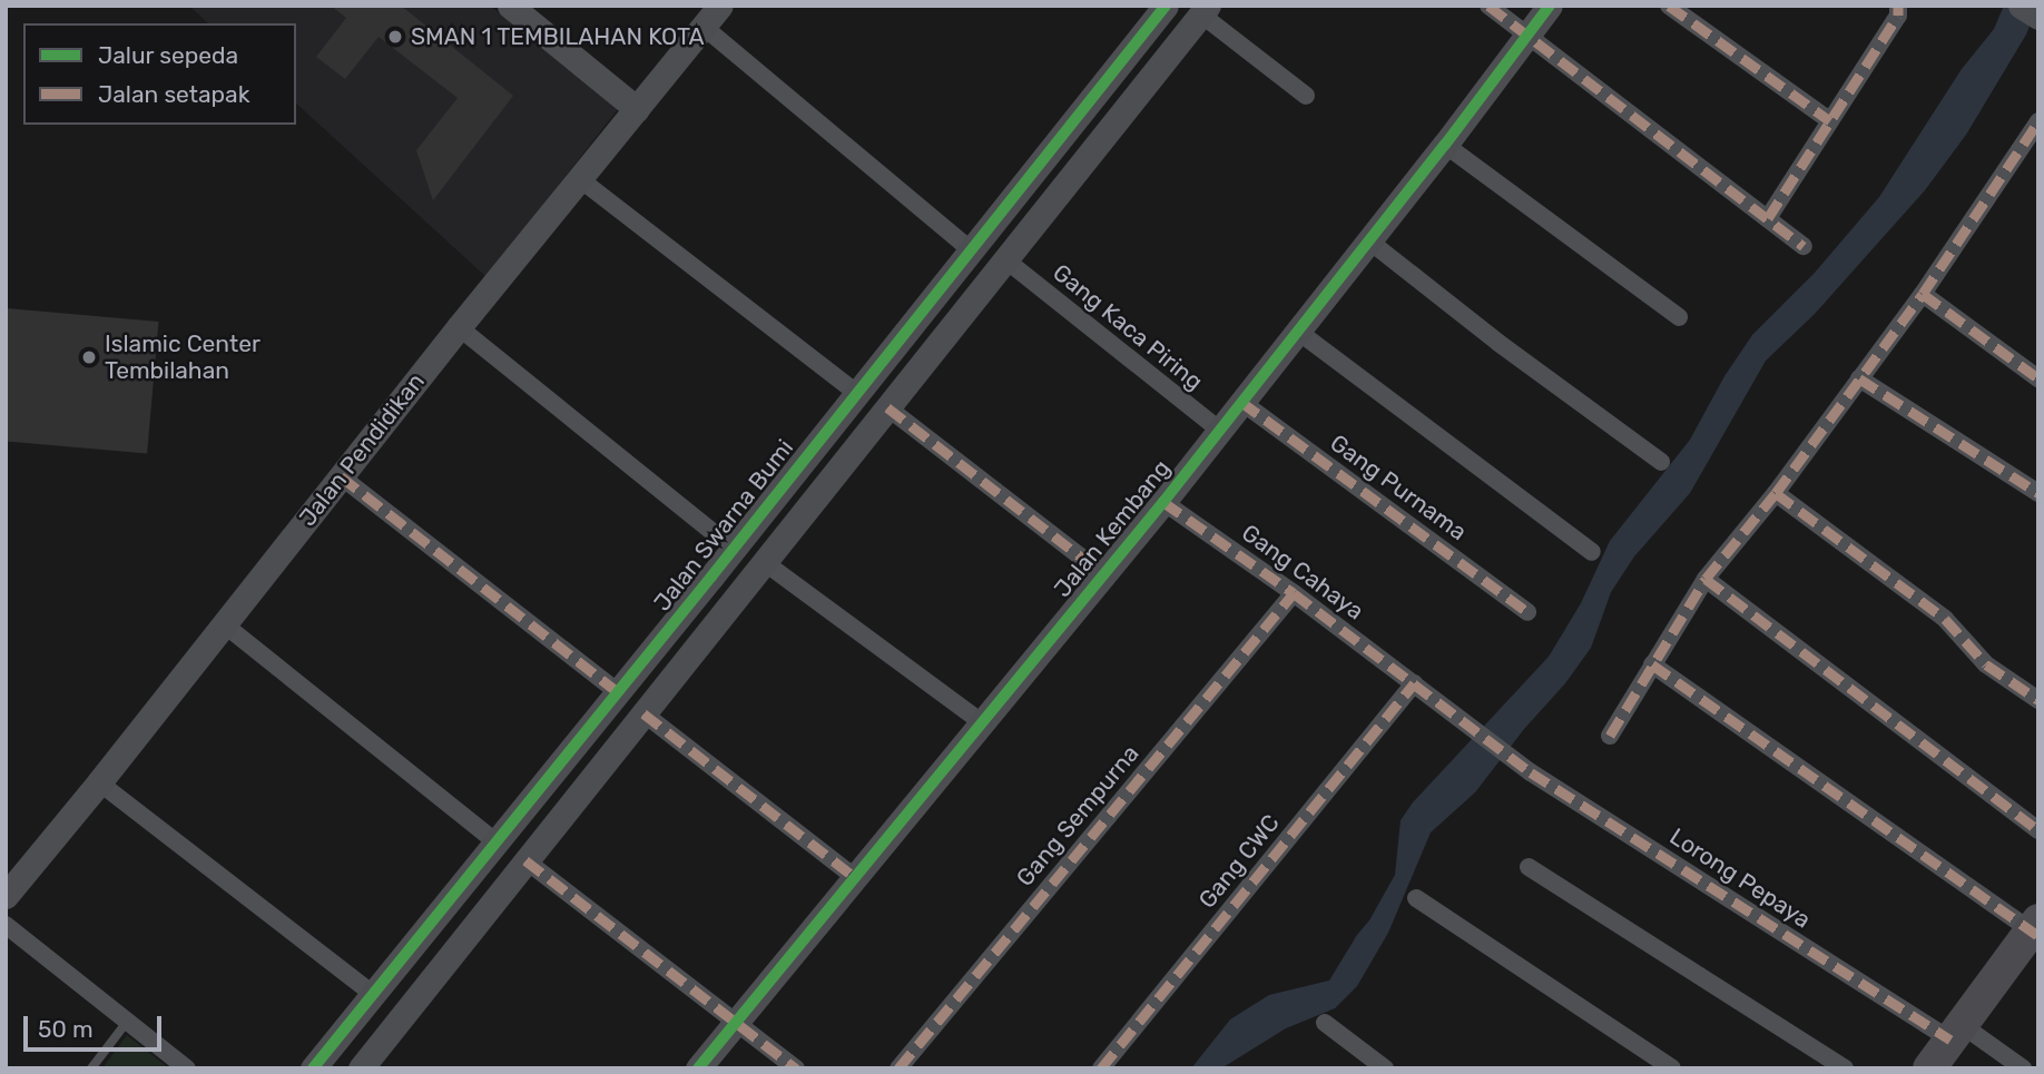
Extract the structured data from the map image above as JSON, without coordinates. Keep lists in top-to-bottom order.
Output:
{
  "streets": {
    "street": [
      "Gang Kaca Piring",
      "Jalan Pendidikan",
      "Gang Purnama",
      "Jalan Swarna Bumi",
      "Jalan Kembang",
      "Gang Cahaya",
      "Gang Sempurna",
      "Gang CWC",
      "Lorong Pepaya"
    ]
  },
  "crossings": [
    ["Gang Kaca Piring", "Jalan Kembang"],
    ["Gang Purnama", "Jalan Kembang"],
    ["Jalan Kembang", "Gang Cahaya"],
    ["Gang Cahaya", "Gang Sempurna"],
    ["Gang Cahaya", "Gang CWC"],
    ["Gang Cahaya", "Lorong Pepaya"]
  ],
  "places": ["SMAN 1 TEMBILAHAN KOTA", "Islamic Center Tembilahan"],
  "legend": ["Jalur sepeda", "Jalan setapak"],
  "scale_bar": "50 m"
}
